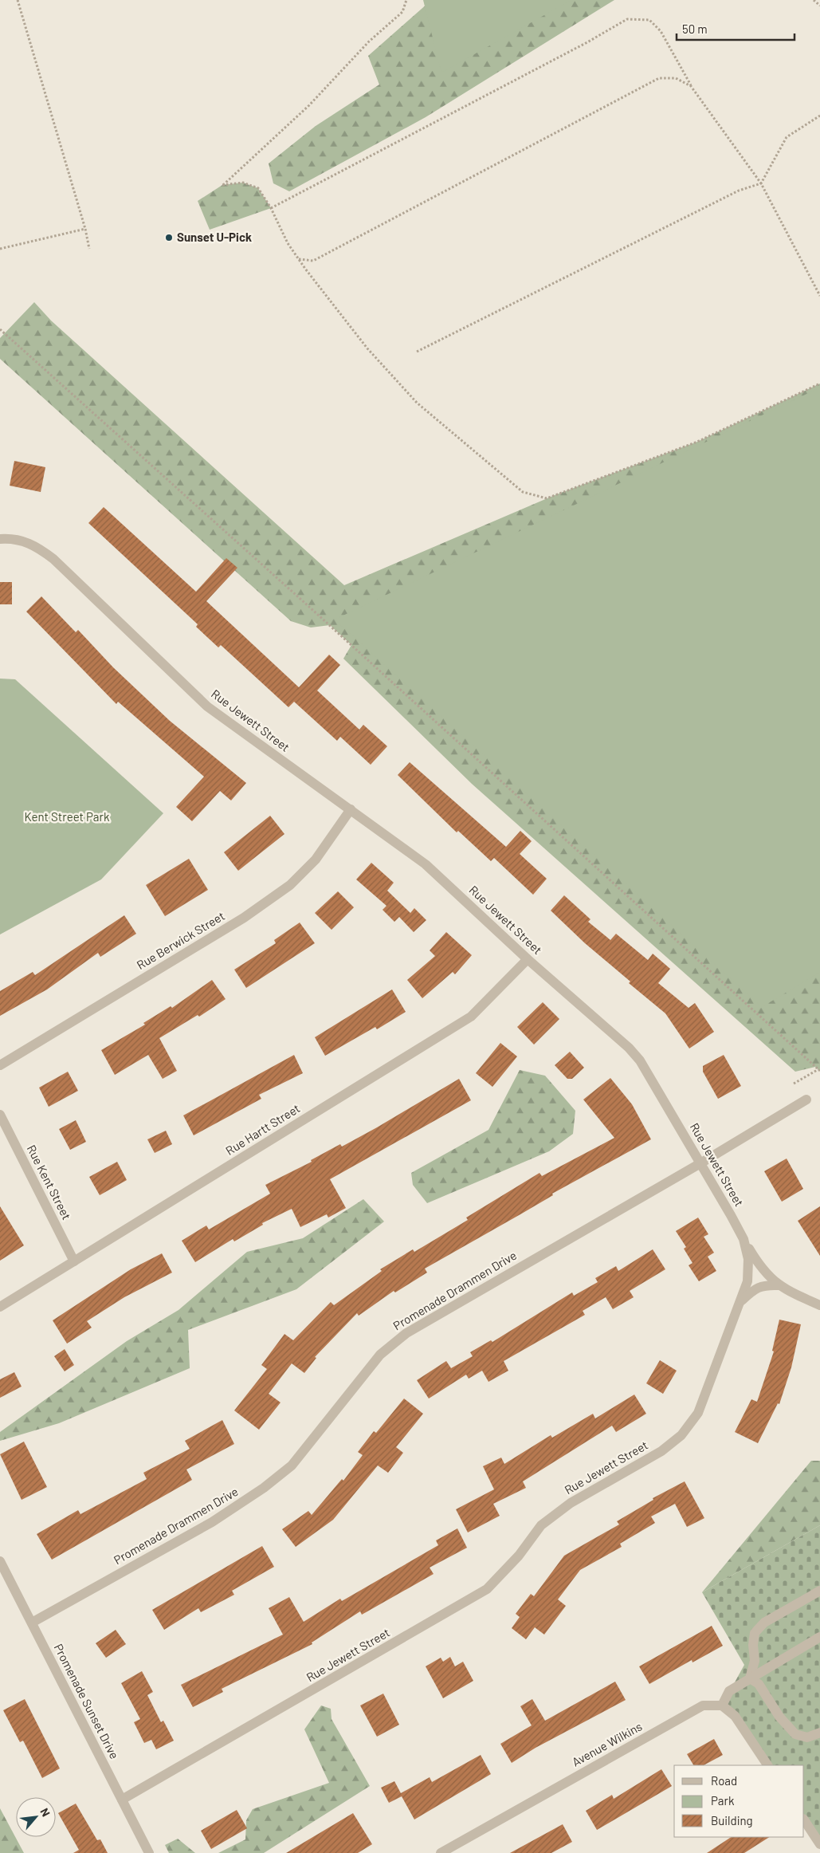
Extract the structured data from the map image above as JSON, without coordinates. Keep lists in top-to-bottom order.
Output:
{
  "streets": {
    "street": [
      "Rue Jewett Street",
      "Rue Berwick Street",
      "Rue Hartt Street",
      "Rue Kent Street",
      "Promenade Drammen Drive",
      "Promenade Sunset Drive",
      "Avenue Wilkins"
    ]
  },
  "crossings": [
    ["Rue Jewett Street", "Rue Berwick Street"],
    ["Rue Jewett Street", "Rue Hartt Street"],
    ["Rue Jewett Street", "Promenade Drammen Drive"],
    ["Rue Jewett Street", "Promenade Sunset Drive"],
    ["Rue Hartt Street", "Rue Kent Street"],
    ["Promenade Drammen Drive", "Promenade Sunset Drive"]
  ],
  "parks": ["Kent Street Park"],
  "places": ["Sunset U-Pick"],
  "legend": ["Road", "Park", "Building"],
  "scale_bar": "50 m",
  "north": "top right"
}
